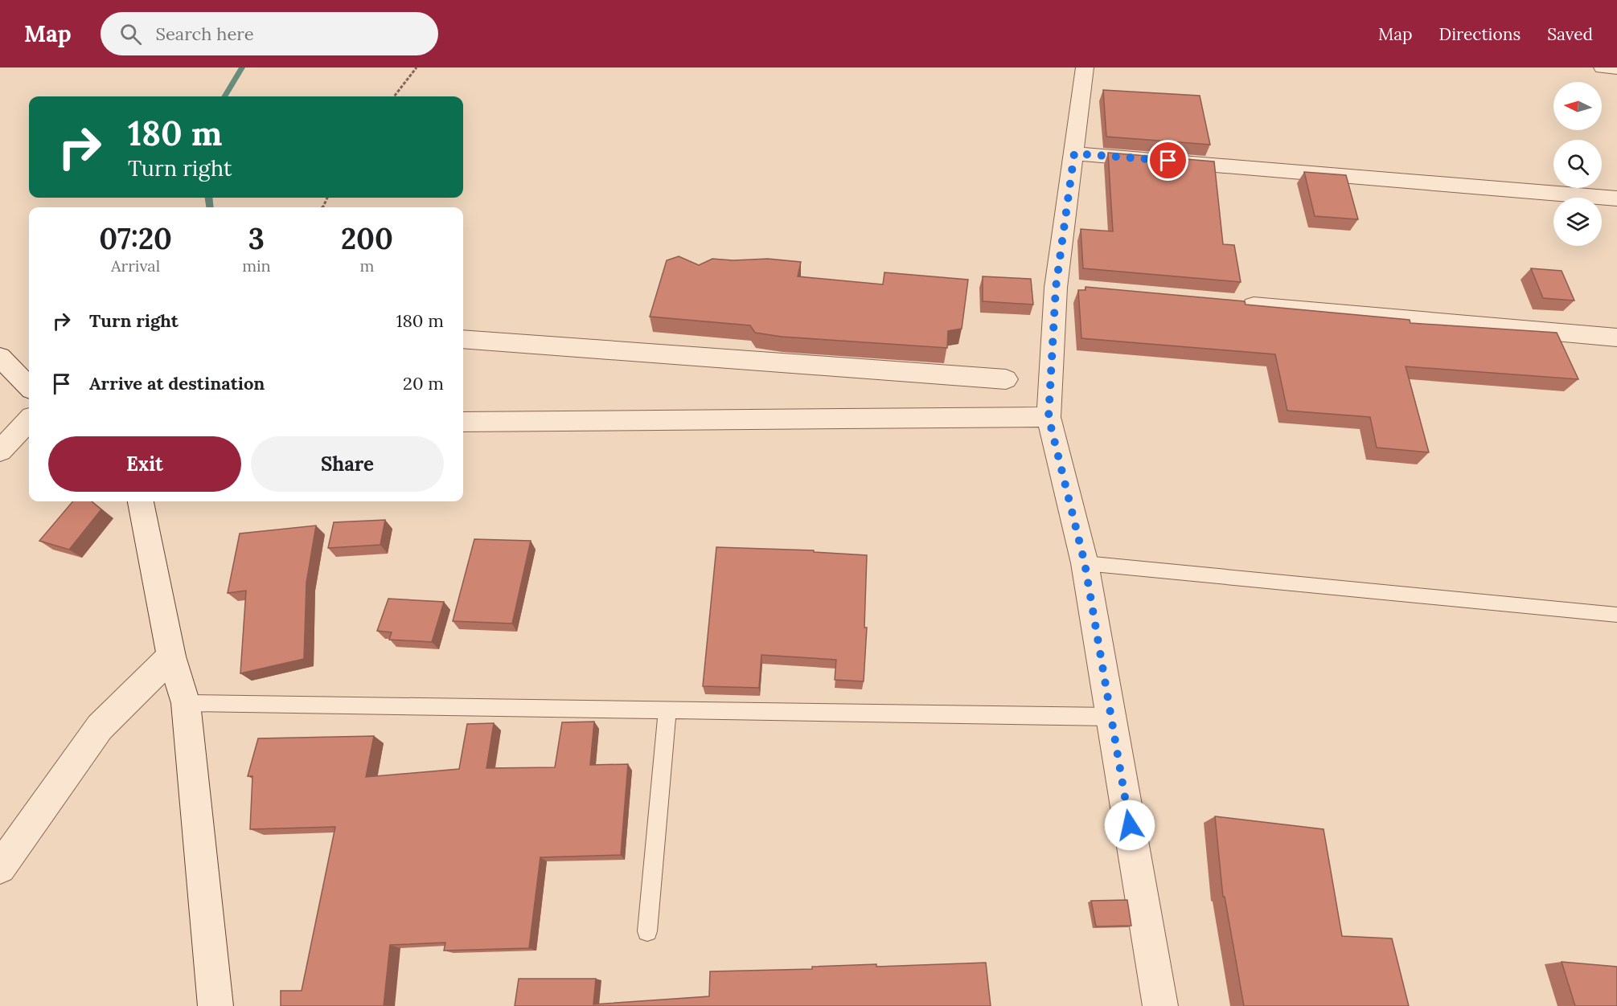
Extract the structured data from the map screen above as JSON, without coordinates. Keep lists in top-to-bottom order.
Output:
{
  "north": "left",
  "page": {
    "header": "Map",
    "search": "Search here",
    "nav": ["Map", "Directions", "Saved"],
    "turn": ["180 m", "Turn right"],
    "eta": [
      "07:20",
      "Arrival",
      "3",
      "min",
      "200",
      "m"
    ],
    "list": [
      {
        "name": "Turn right",
        "value": "180 m"
      },
      {
        "name": "Arrive at destination",
        "value": "20 m"
      }
    ],
    "buttons": ["Exit", "Share"]
  }
}
